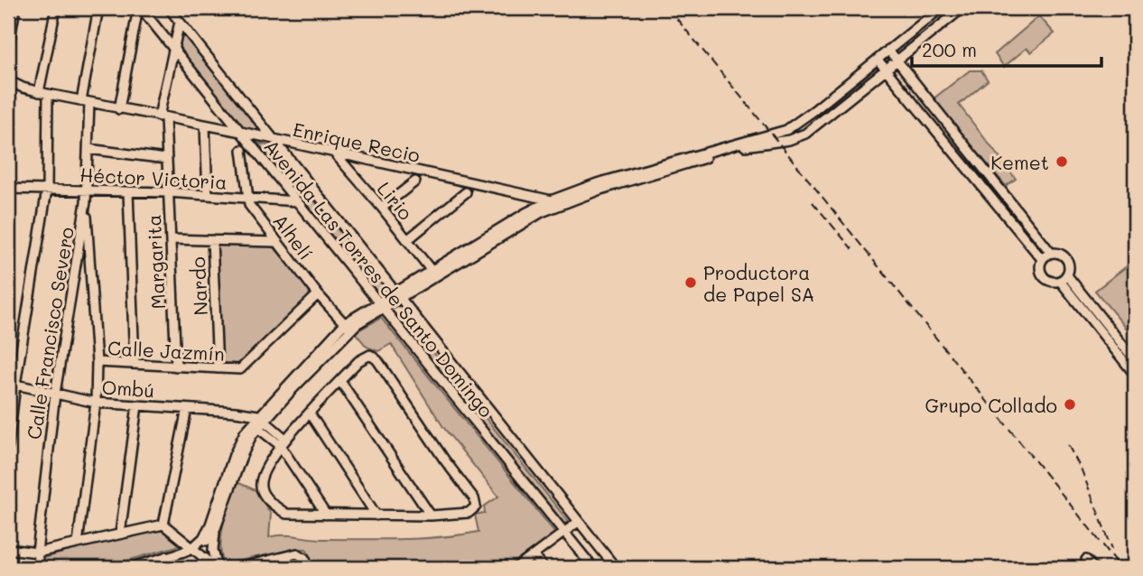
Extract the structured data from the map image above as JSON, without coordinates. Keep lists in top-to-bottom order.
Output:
{
  "streets": {
    "street": [
      "Enrique Recio",
      "Héctor Victoria",
      "Lirio",
      "Alhelí",
      "Margarita",
      "Avenida Las Torres de Santo Domingo",
      "Nardo",
      "Calle Francisco Severo",
      "Calle Jazmín",
      "Ombú"
    ]
  },
  "crossings": [
    ["Enrique Recio", "Lirio"],
    ["Enrique Recio", "Margarita"],
    ["Enrique Recio", "Avenida Las Torres de Santo Domingo"],
    ["Enrique Recio", "Calle Francisco Severo"],
    ["Héctor Victoria", "Alhelí"],
    ["Héctor Victoria", "Margarita"],
    ["Héctor Victoria", "Avenida Las Torres de Santo Domingo"],
    ["Héctor Victoria", "Calle Francisco Severo"],
    ["Alhelí", "Calle Jazmín"],
    ["Margarita", "Avenida Las Torres de Santo Domingo"],
    ["Margarita", "Calle Jazmín"],
    ["Nardo", "Calle Jazmín"],
    ["Calle Francisco Severo", "Ombú"]
  ],
  "places": ["Kemet", "Productora de Papel SA", "Grupo Collado"],
  "scale_bar": "200 m"
}
